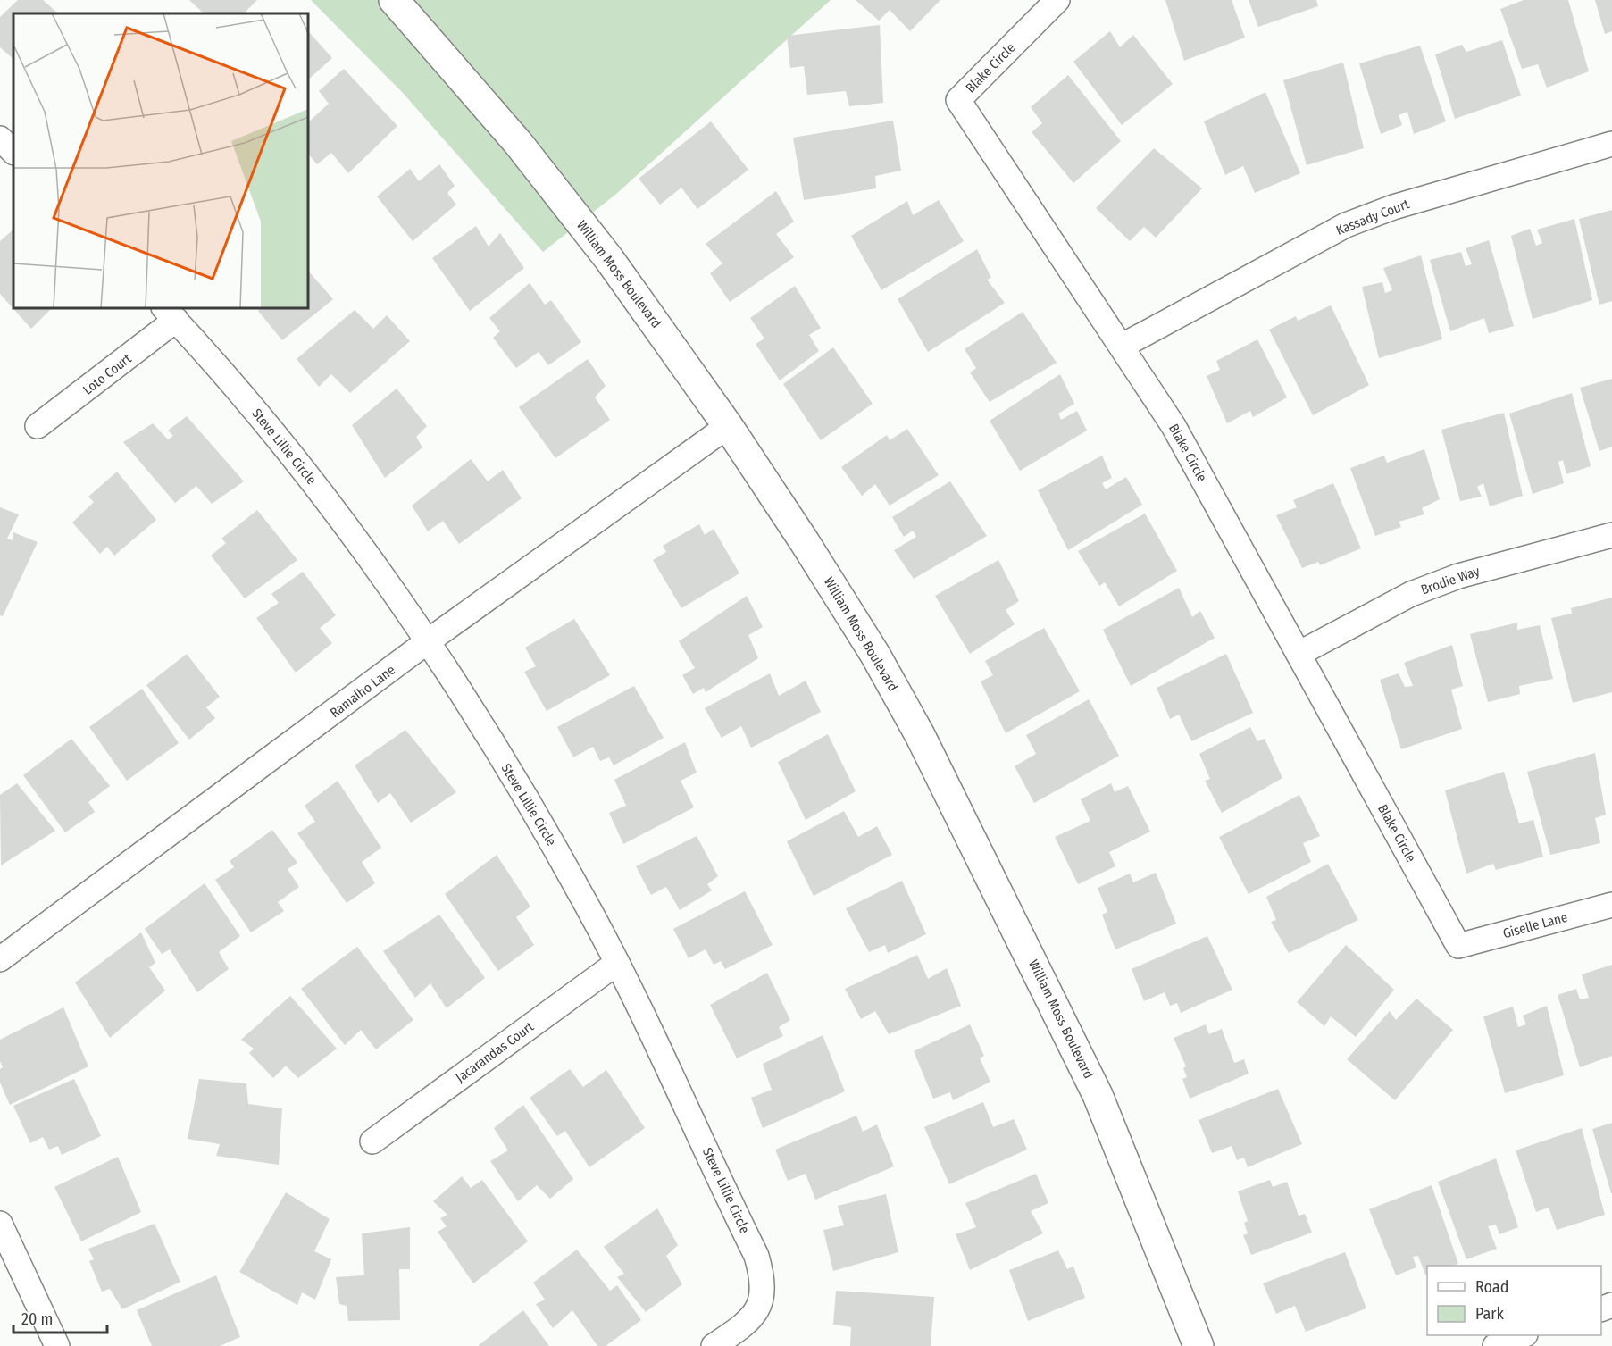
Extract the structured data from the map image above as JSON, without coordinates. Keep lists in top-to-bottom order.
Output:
{
  "streets": {
    "street": [
      "Blake Circle",
      "Kassady Court",
      "William Moss Boulevard",
      "Loto Court",
      "Steve Lillie Circle",
      "Brodie Way",
      "Ramalho Lane",
      "Giselle Lane",
      "Jacarandas Court"
    ]
  },
  "crossings": [
    ["Blake Circle", "Kassady Court"],
    ["Blake Circle", "Brodie Way"],
    ["Blake Circle", "Giselle Lane"],
    ["William Moss Boulevard", "Ramalho Lane"],
    ["Loto Court", "Steve Lillie Circle"],
    ["Steve Lillie Circle", "Ramalho Lane"],
    ["Steve Lillie Circle", "Jacarandas Court"]
  ],
  "legend": ["Road", "Park"],
  "scale_bar": "20 m"
}
